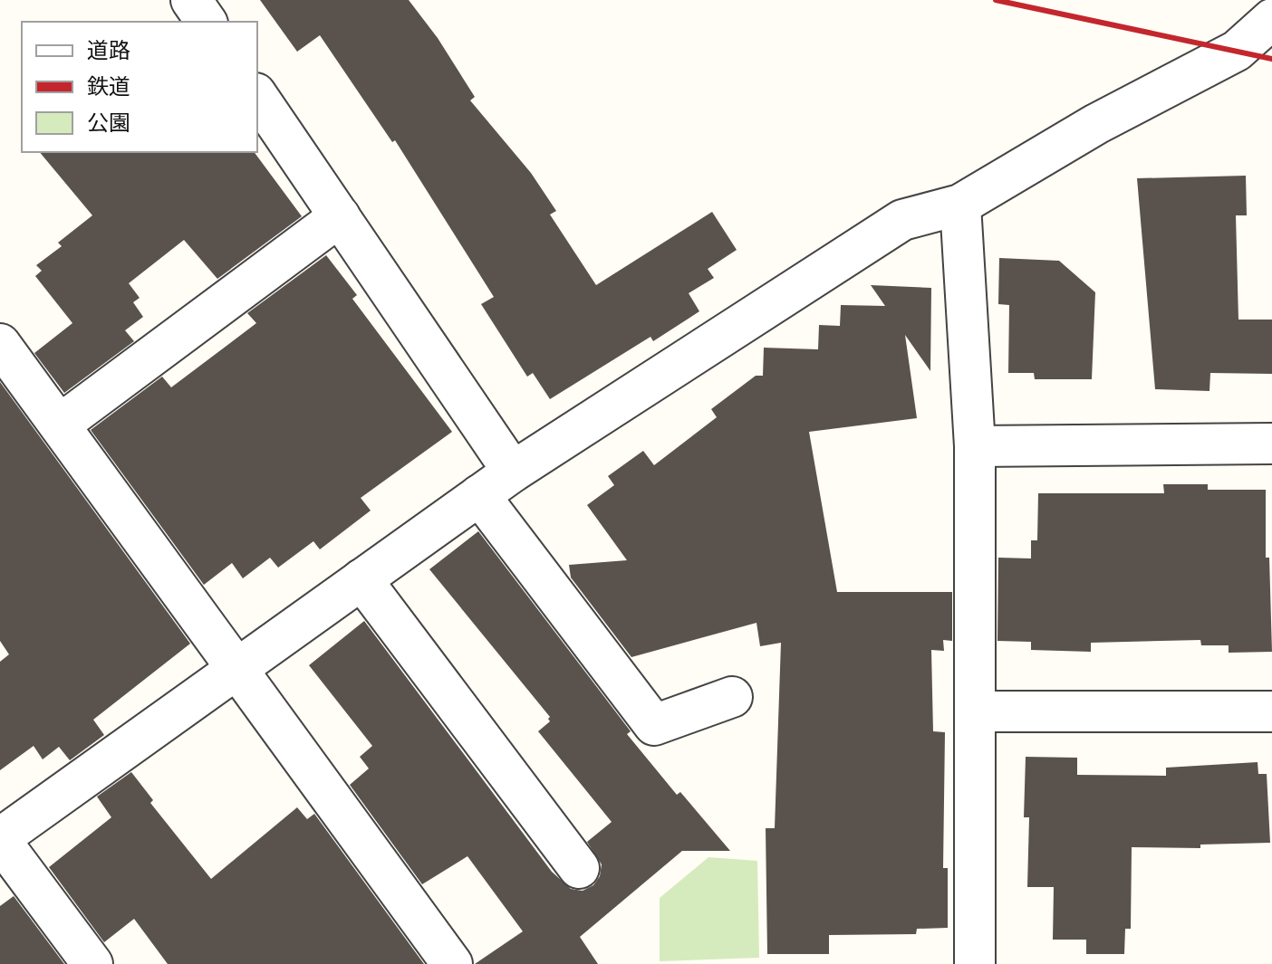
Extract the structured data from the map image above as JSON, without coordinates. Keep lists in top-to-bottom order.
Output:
{
  "legend": ["道路", "鉄道", "公園"]
}
